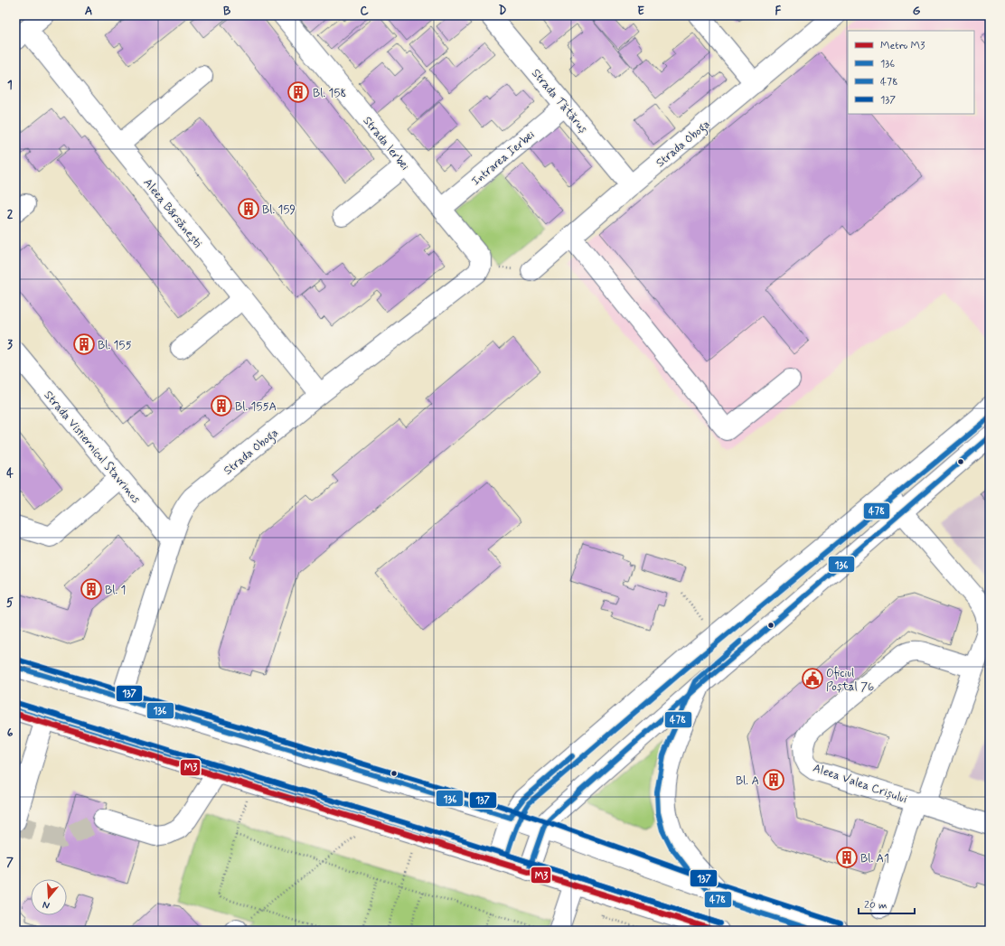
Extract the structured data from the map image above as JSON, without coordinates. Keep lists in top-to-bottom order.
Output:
{
  "streets": {
    "main road": [
      "Strada Tătăruș",
      "Strada Ierbei",
      "Strada Oboga",
      "Intrarea Ierbei",
      "Aleea Bârsănești",
      "Strada Vistiernicul Stavrinos",
      "Aleea Valea Crișului"
    ]
  },
  "crossings": [
    ["Strada Tătăruș", "Strada Oboga"],
    ["Strada Tătăruș", "Intrarea Ierbei"],
    ["Strada Ierbei", "Strada Oboga"],
    ["Strada Ierbei", "Intrarea Ierbei"],
    ["Strada Oboga", "Aleea Bârsănești"],
    ["Strada Oboga", "Strada Vistiernicul Stavrinos"]
  ],
  "places": {
    "building": [
      "Bl. 158",
      "Bl. 159",
      "Bl. 155",
      "Bl. 155A",
      "Bl. 1",
      "Bl. A",
      "Bl. A1"
    ],
    "public building": ["Oficiul Poștal 76"]
  },
  "lines": [
    "transit line 478",
    "transit line 136",
    "transit line 137",
    "metro line M3"
  ],
  "legend": [
    "Metro M3",
    "136",
    "478",
    "137"
  ],
  "scale_bar": "20 m",
  "north": "bottom",
  "grid": {
    "columns": [
      "A",
      "B",
      "C",
      "D",
      "E",
      "F",
      "G"
    ],
    "rows": [
      "1",
      "2",
      "3",
      "4",
      "5",
      "6",
      "7"
    ]
  }
}
